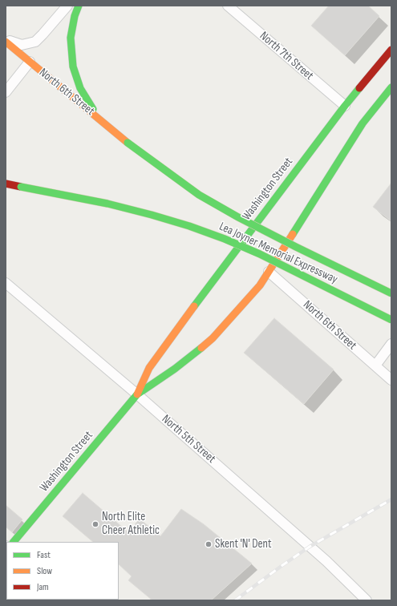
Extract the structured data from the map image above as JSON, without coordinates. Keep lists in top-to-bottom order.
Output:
{
  "streets": {
    "street": [
      "North 7th Street",
      "North 6th Street",
      "Washington Street",
      "Lea Joyner Memorial Expressway",
      "North 5th Street"
    ]
  },
  "crossings": [
    ["North 7th Street", "Washington Street"],
    ["North 6th Street", "Washington Street"],
    ["North 6th Street", "Lea Joyner Memorial Expressway"],
    ["Washington Street", "North 5th Street"]
  ],
  "places": ["North Elite Cheer Athletic", "Skent 'N' Dent"],
  "legend": ["Fast", "Slow", "Jam"]
}
